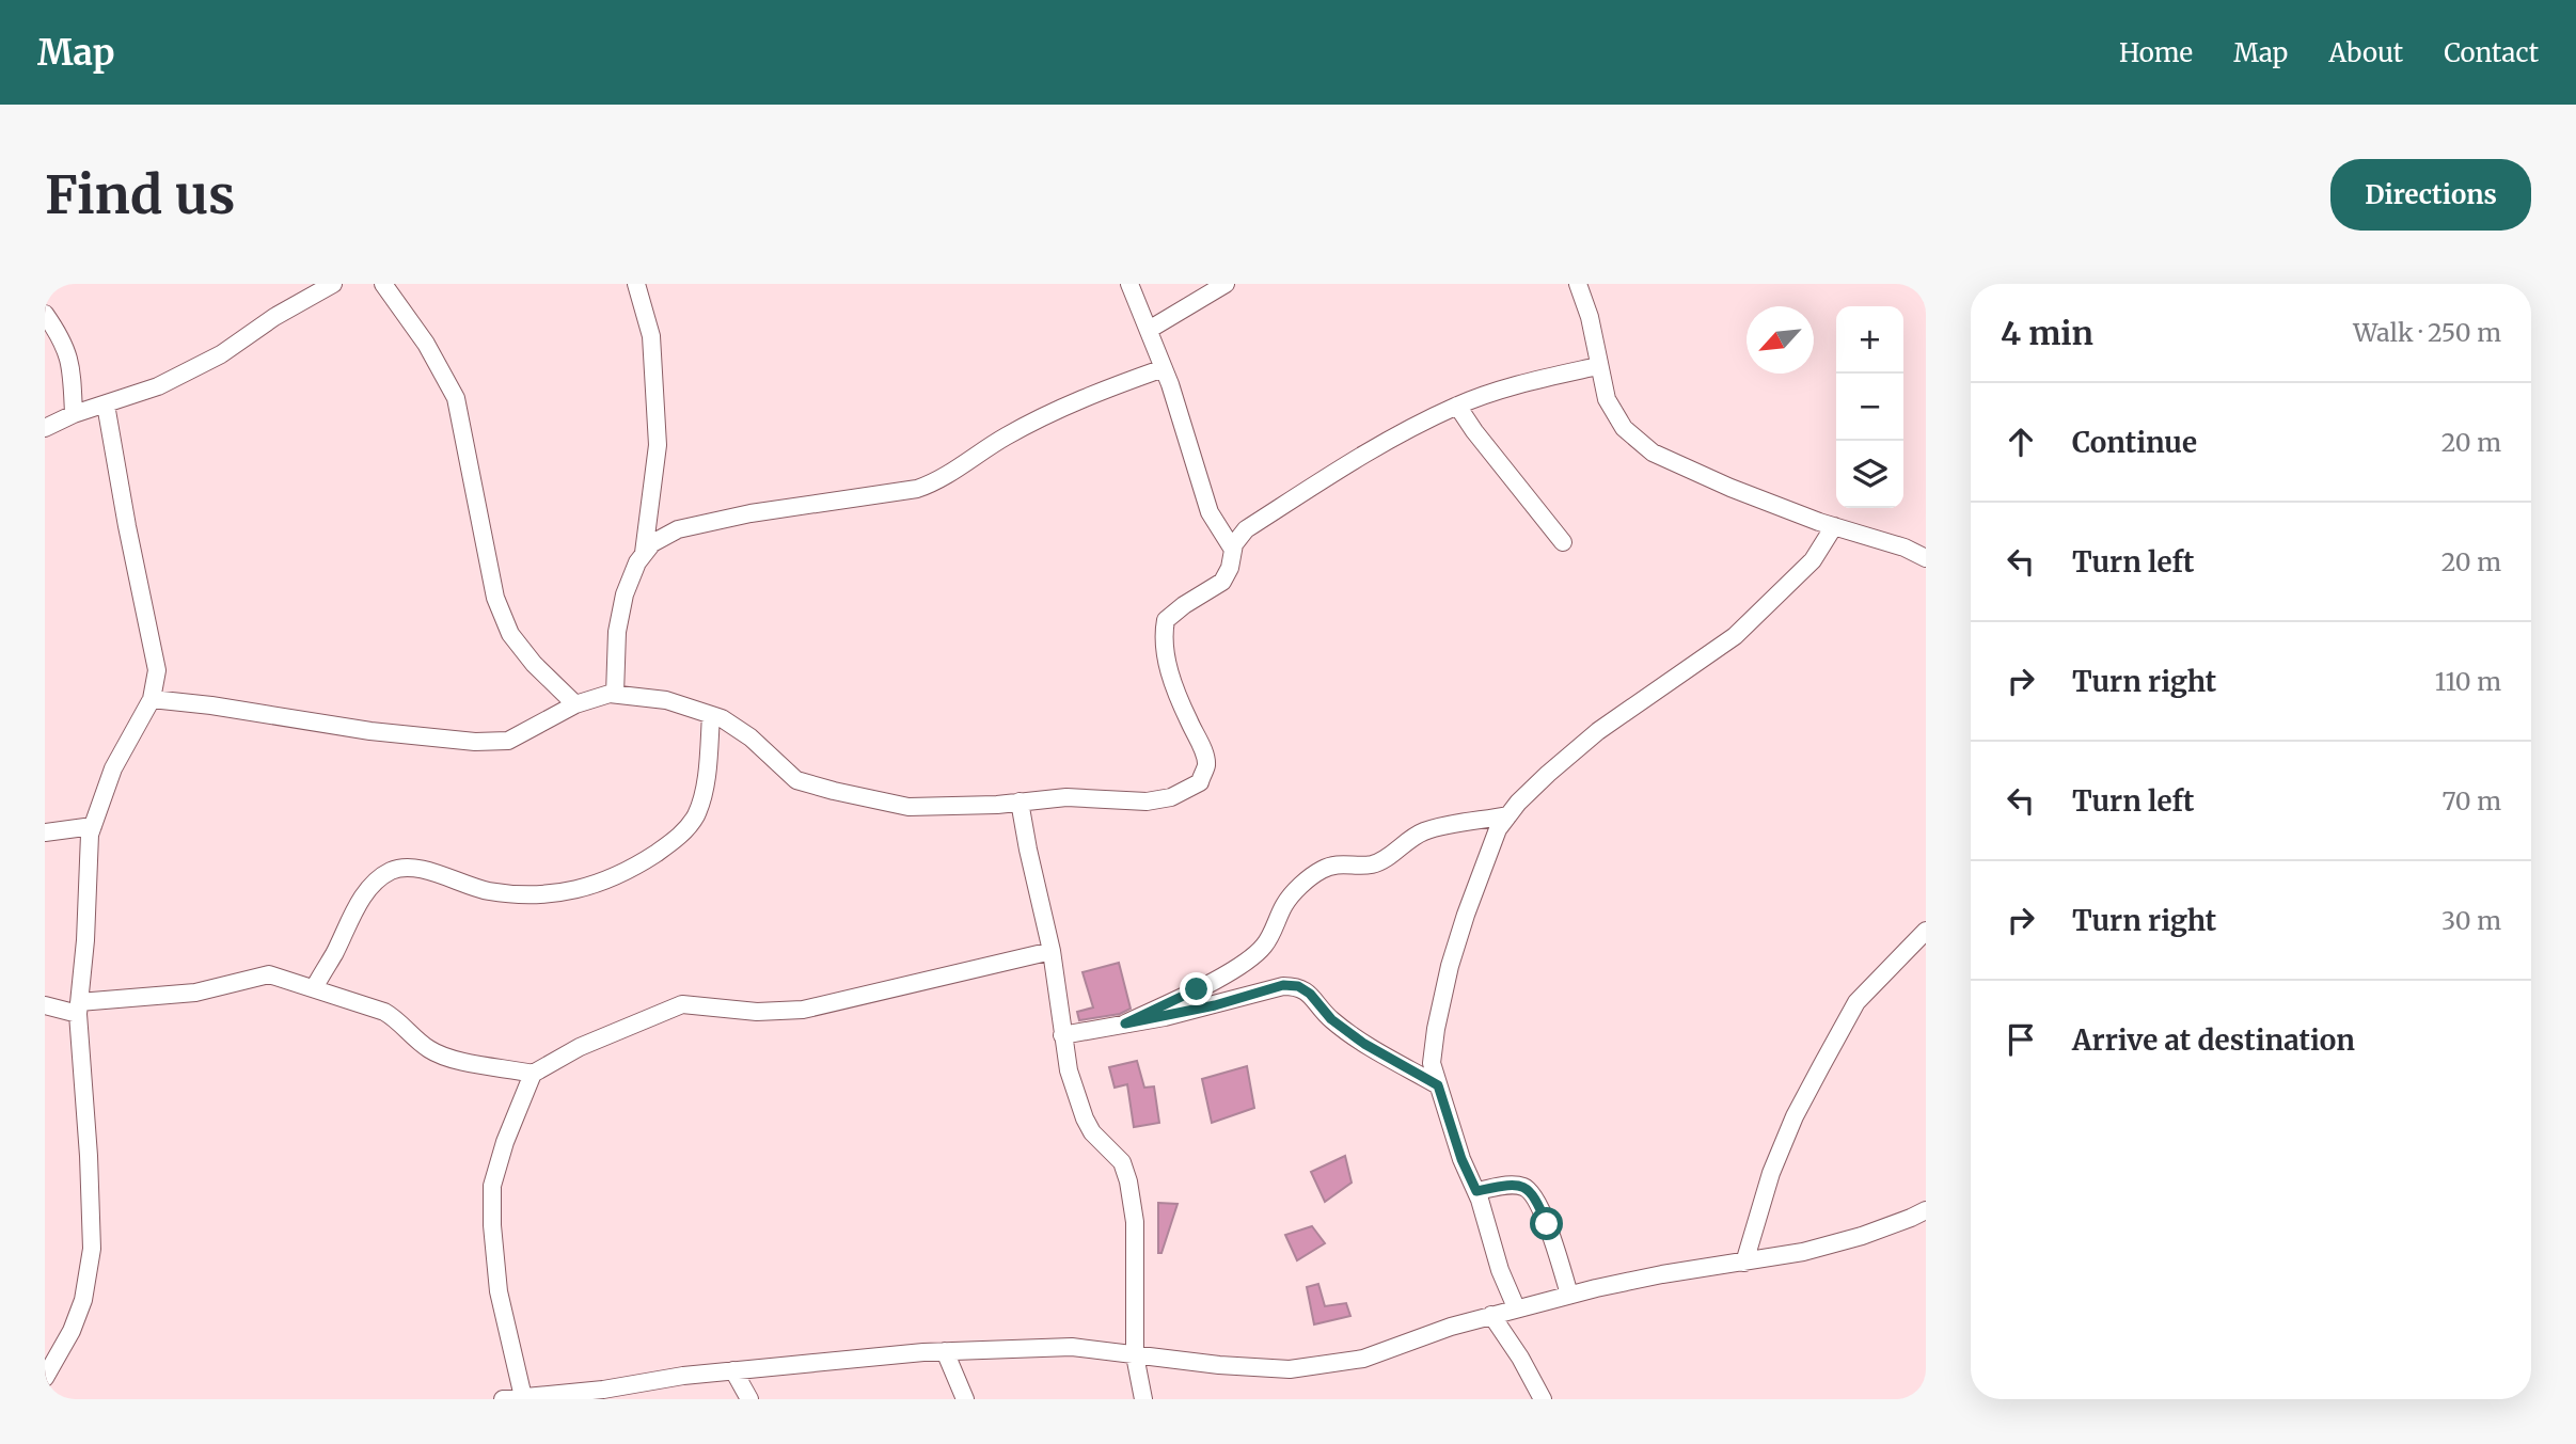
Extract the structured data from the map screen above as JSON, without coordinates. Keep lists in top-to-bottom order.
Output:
{
  "north": "bottom left",
  "page": {
    "header": "Map",
    "nav": [
      "Home",
      "Map",
      "About",
      "Contact"
    ],
    "buttons": "Directions",
    "title": "Find us",
    "heading": ["4 min", "Walk · 250 m"],
    "map_buttons": ["+", "−"],
    "list": [
      ["Continue", "20 m"],
      ["Turn left", "20 m"],
      ["Turn right", "110 m"],
      ["Turn left", "70 m"],
      ["Turn right", "30 m"],
      "Arrive at destination"
    ]
  }
}
